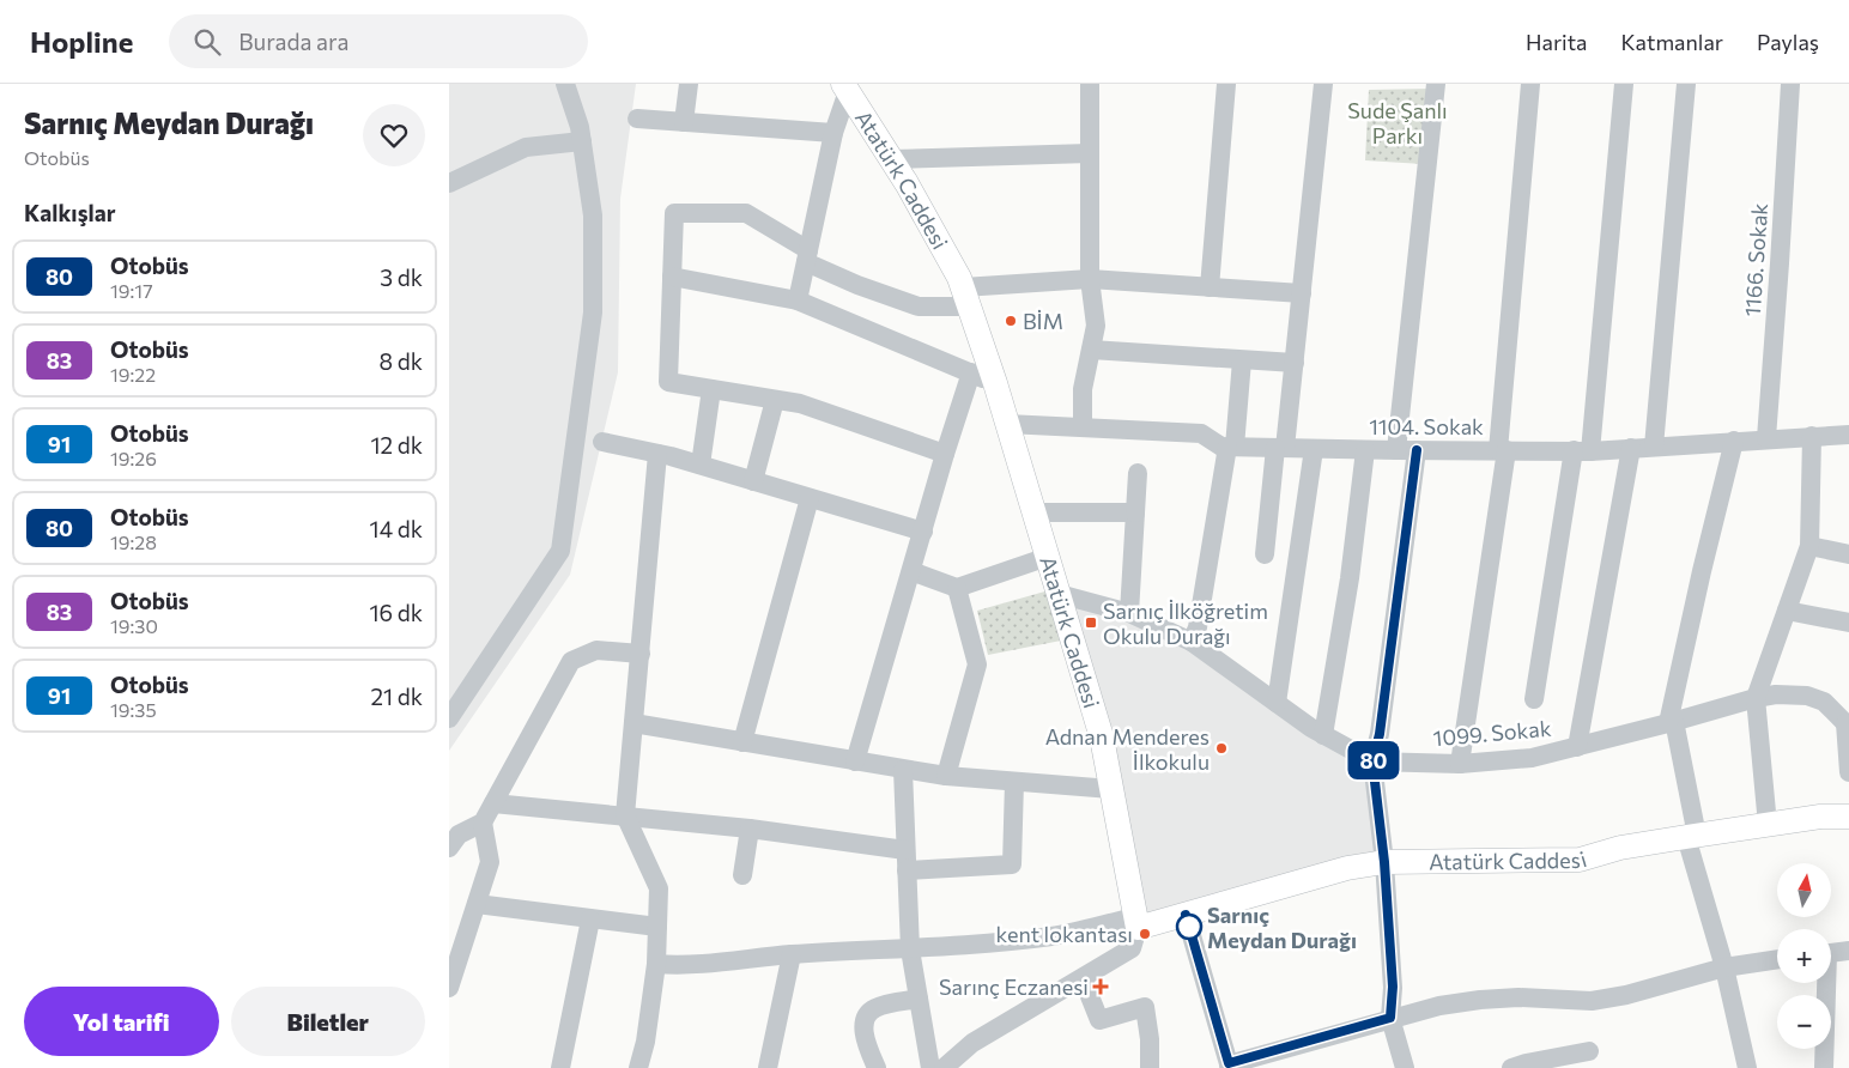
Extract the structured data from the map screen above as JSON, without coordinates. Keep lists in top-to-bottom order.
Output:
{
  "streets": {
    "main road": ["Atatürk Caddesi"],
    "street": ["1166. Sokak", "1104. Sokak", "1099. Sokak"]
  },
  "crossings": [
    ["Atatürk Caddesi", "1104. Sokak"],
    ["Atatürk Caddesi", "1099. Sokak"],
    ["1166. Sokak", "1104. Sokak"]
  ],
  "parks": ["Sude Şanlı Parkı"],
  "places": {
    "other": [
      "BİM",
      "Adnan Menderes İlkokulu",
      "Sarnıç Meydan Durağı",
      "kent lokantası"
    ],
    "transit": ["Sarnıç İlköğretim Okulu Durağı"],
    "health": ["Sarınç Eczanesi"]
  },
  "lines": ["bus line 80"],
  "north": "top",
  "page": {
    "header": "Hopline",
    "search": "Burada ara",
    "nav": ["Harita", "Katmanlar", "Paylaş"],
    "heading": [
      ["Sarnıç Meydan Durağı", "Otobüs"],
      "Kalkışlar"
    ],
    "on_map": "80",
    "list": [
      {
        "mark": "80",
        "name": "Otobüs",
        "note": "19:17",
        "value": "3 dk"
      },
      {
        "mark": "83",
        "name": "Otobüs",
        "note": "19:22",
        "value": "8 dk"
      },
      {
        "mark": "91",
        "name": "Otobüs",
        "note": "19:26",
        "value": "12 dk"
      },
      {
        "mark": "80",
        "name": "Otobüs",
        "note": "19:28",
        "value": "14 dk"
      },
      {
        "mark": "83",
        "name": "Otobüs",
        "note": "19:30",
        "value": "16 dk"
      },
      {
        "mark": "91",
        "name": "Otobüs",
        "note": "19:35",
        "value": "21 dk"
      }
    ],
    "map_buttons": ["+", "−"],
    "buttons": ["Yol tarifi", "Biletler"]
  }
}
